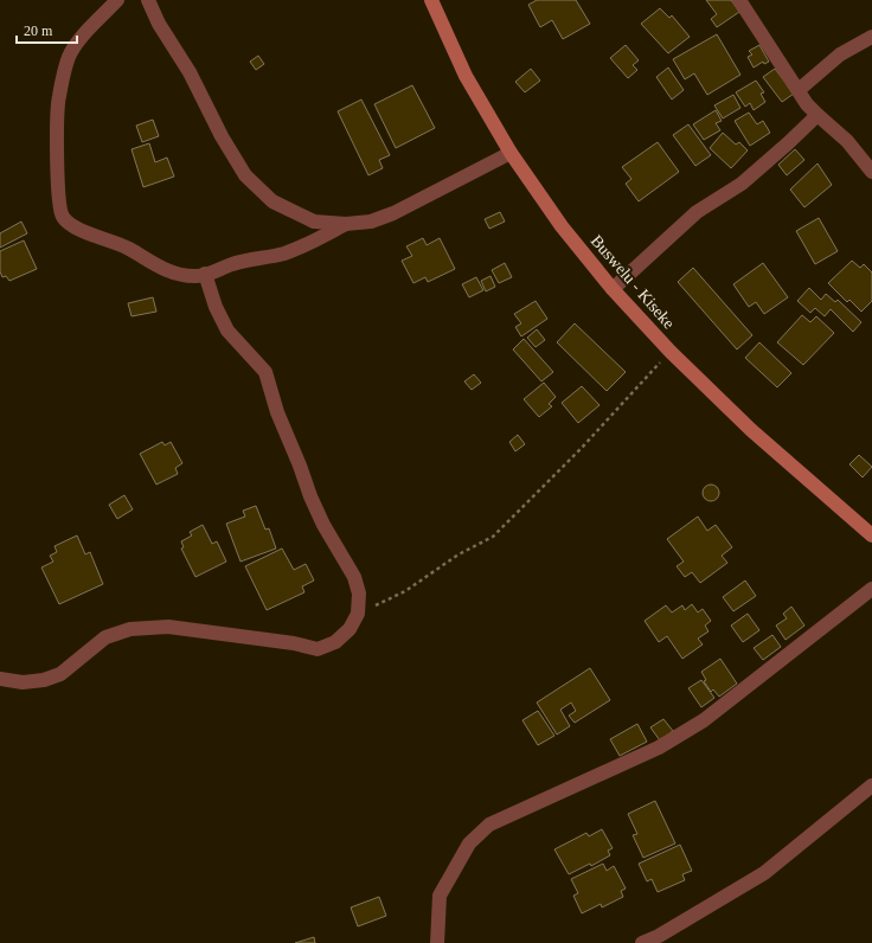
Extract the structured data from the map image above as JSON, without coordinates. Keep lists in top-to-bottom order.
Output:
{
  "streets": {
    "main road": ["Buswelu - Kiseke"]
  },
  "scale_bar": "20 m"
}
